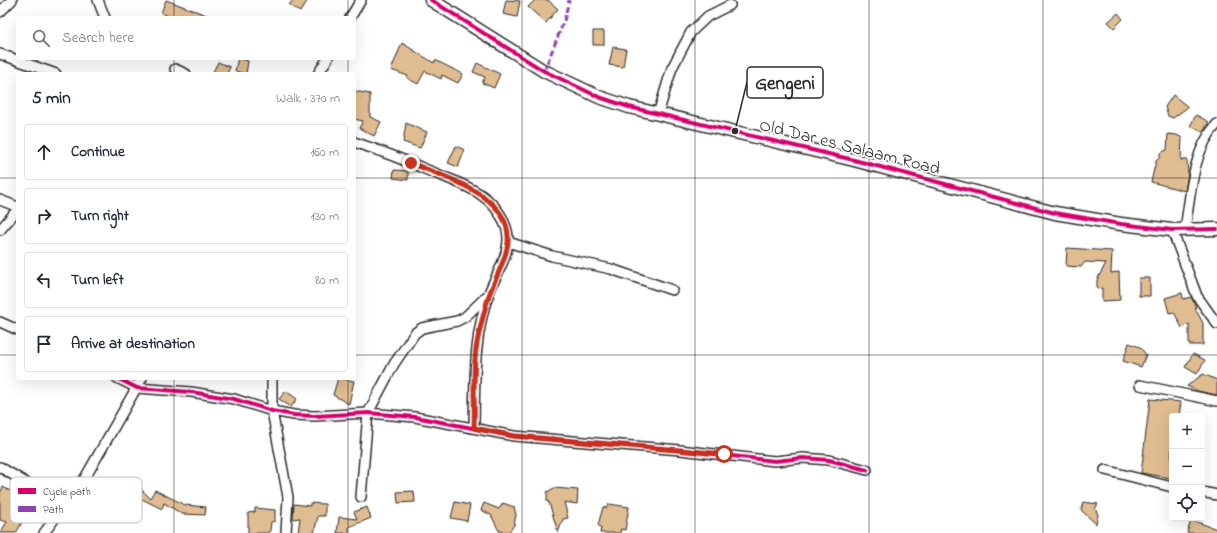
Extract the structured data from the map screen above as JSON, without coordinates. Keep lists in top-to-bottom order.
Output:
{
  "streets": {
    "street": ["Old Dar es Salaam Road"]
  },
  "places": ["Gengeni"],
  "legend": ["Cycle path", "Path"],
  "page": {
    "search": "Search here",
    "heading": ["5 min", "Walk · 370 m"],
    "list": [
      ["Continue", "160 m"],
      ["Turn right", "130 m"],
      ["Turn left", "80 m"],
      "Arrive at destination"
    ],
    "map_buttons": ["+", "−"]
  }
}
